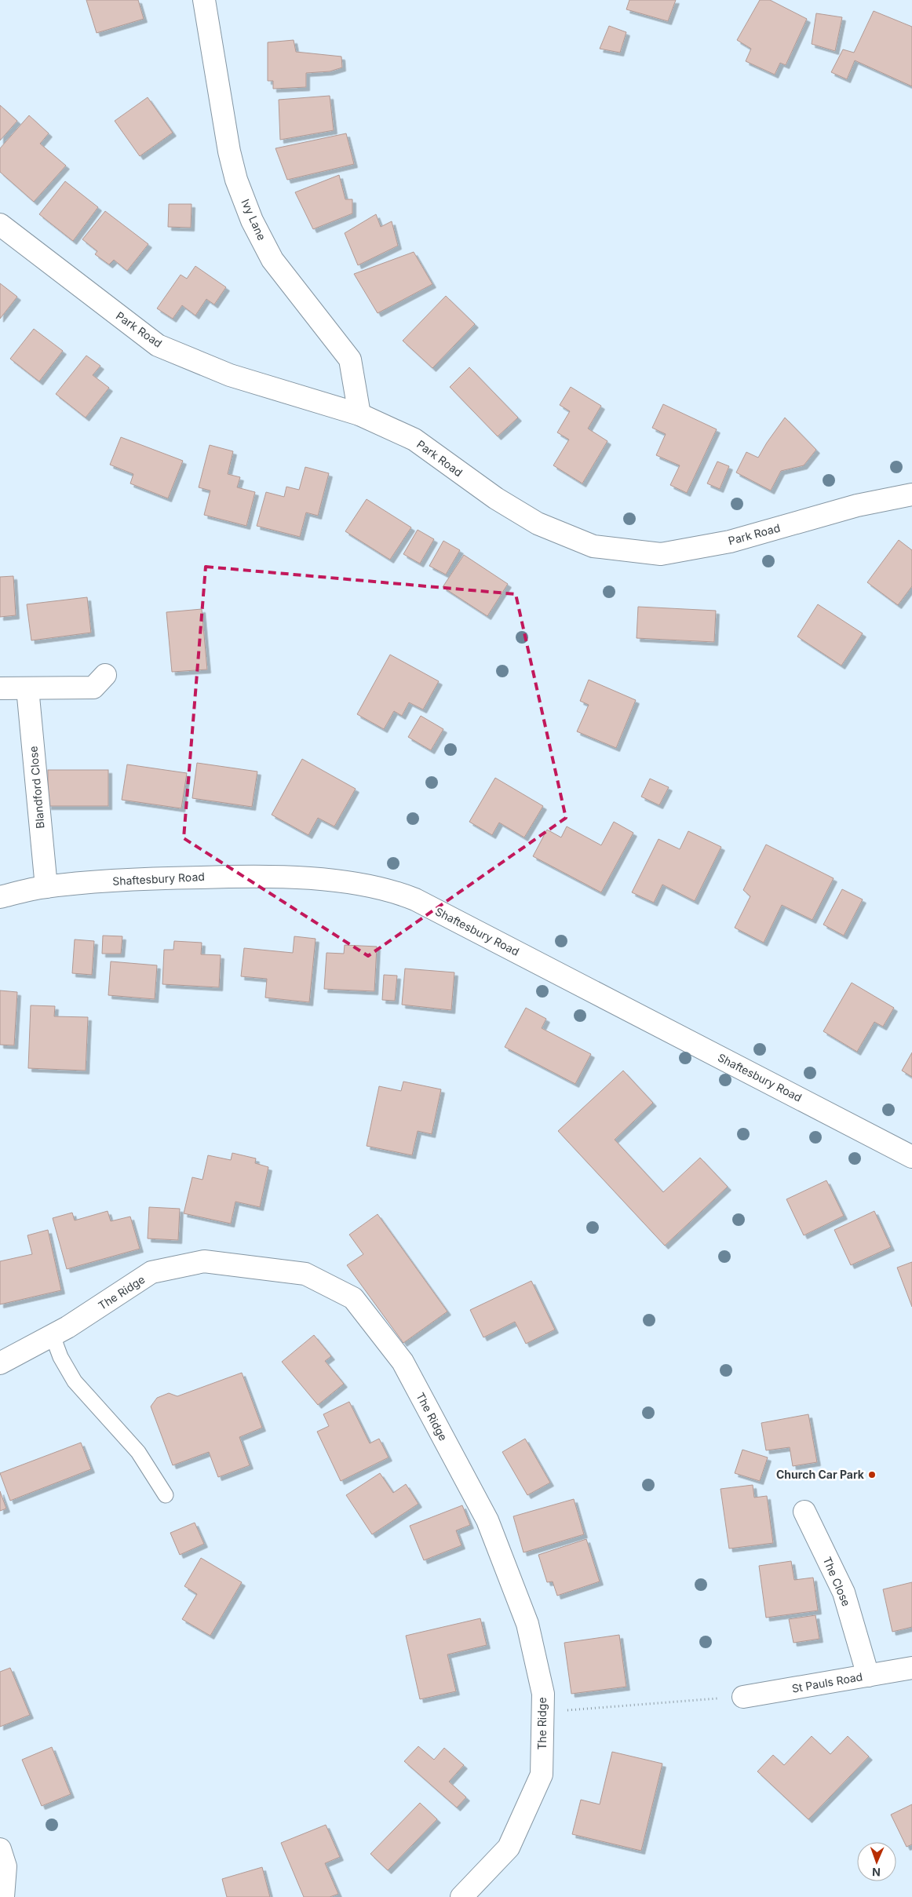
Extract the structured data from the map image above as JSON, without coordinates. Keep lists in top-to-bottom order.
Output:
{
  "streets": {
    "street": [
      "Ivy Lane",
      "Park Road",
      "Blandford Close",
      "Shaftesbury Road",
      "The Ridge",
      "The Close",
      "St Pauls Road"
    ]
  },
  "crossings": [
    ["Ivy Lane", "Park Road"],
    ["Blandford Close", "Shaftesbury Road"],
    ["The Close", "St Pauls Road"]
  ],
  "places": ["Church Car Park"],
  "north": "bottom"
}
